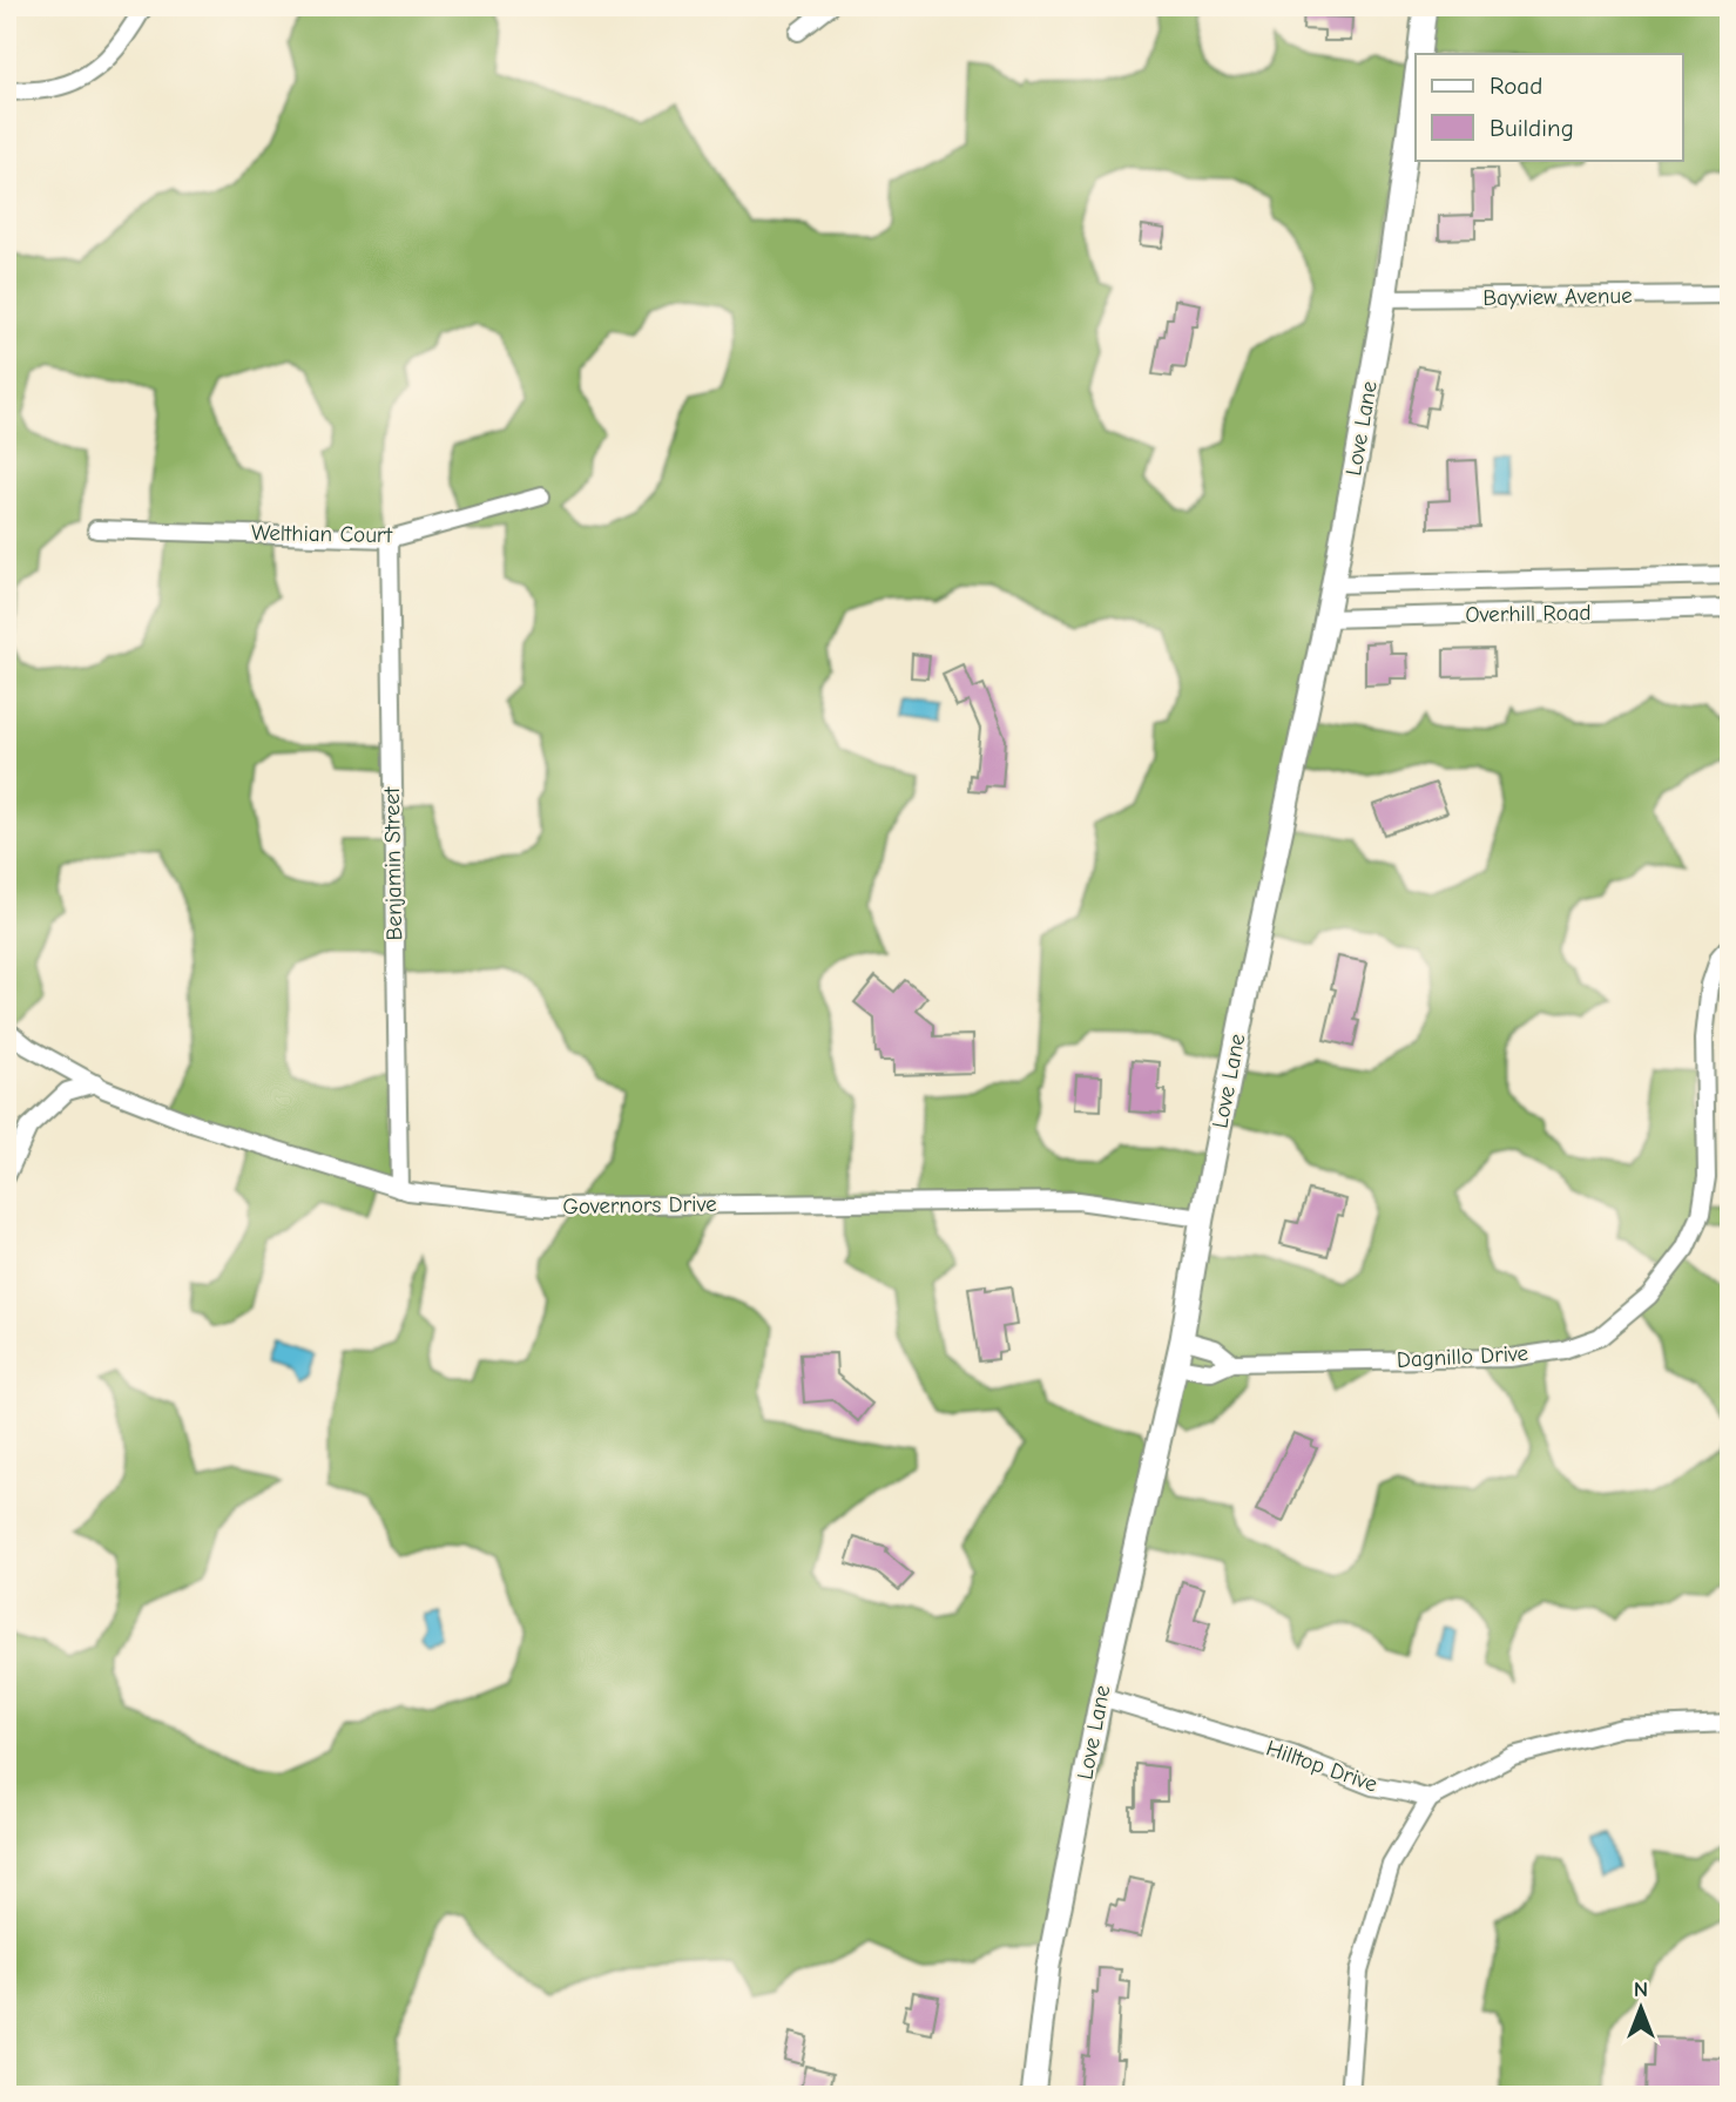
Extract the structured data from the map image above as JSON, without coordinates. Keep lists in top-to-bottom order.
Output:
{
  "streets": {
    "street": [
      "Bayview Avenue",
      "Love Lane",
      "Welthian Court",
      "Overhill Road",
      "Benjamin Street",
      "Governors Drive",
      "Dagnillo Drive",
      "Hilltop Drive"
    ]
  },
  "crossings": [
    ["Bayview Avenue", "Love Lane"],
    ["Love Lane", "Overhill Road"],
    ["Love Lane", "Governors Drive"],
    ["Love Lane", "Dagnillo Drive"],
    ["Love Lane", "Hilltop Drive"],
    ["Welthian Court", "Benjamin Street"],
    ["Benjamin Street", "Governors Drive"]
  ],
  "legend": ["Road", "Building"],
  "north": "top"
}
